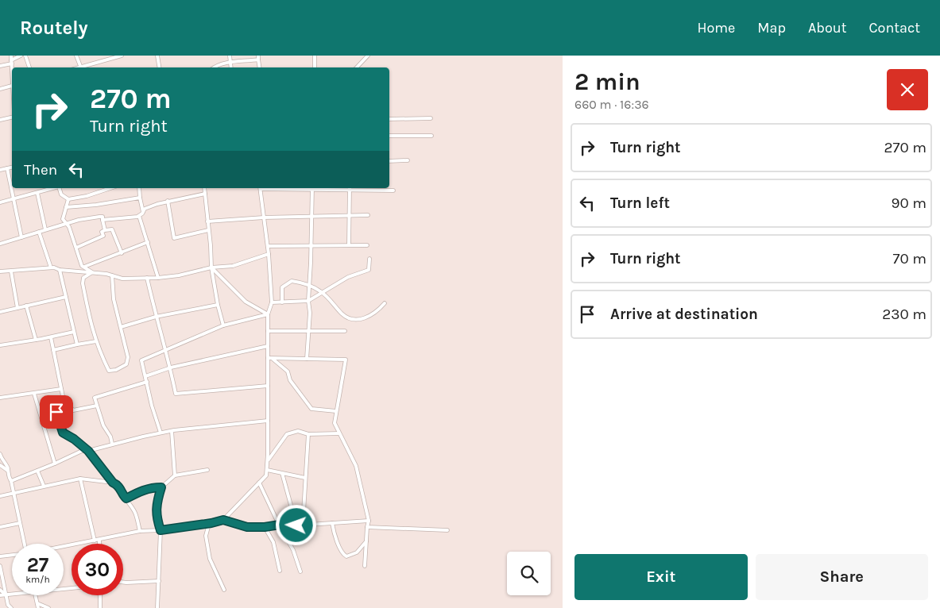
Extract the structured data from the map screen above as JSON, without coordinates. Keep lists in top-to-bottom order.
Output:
{
  "page": {
    "header": "Routely",
    "nav": [
      "Home",
      "Map",
      "About",
      "Contact"
    ],
    "heading": ["2 min", "660 m · 16:36"],
    "turn": ["270 m", "Turn right"],
    "list": [
      {
        "name": "Turn right",
        "value": "270 m"
      },
      {
        "name": "Turn left",
        "value": "90 m"
      },
      {
        "name": "Turn right",
        "value": "70 m"
      },
      {
        "name": "Arrive at destination",
        "value": "230 m"
      }
    ],
    "then": "Then",
    "speed": "27 km/h",
    "limit": "30",
    "buttons": ["Exit", "Share"]
  }
}
